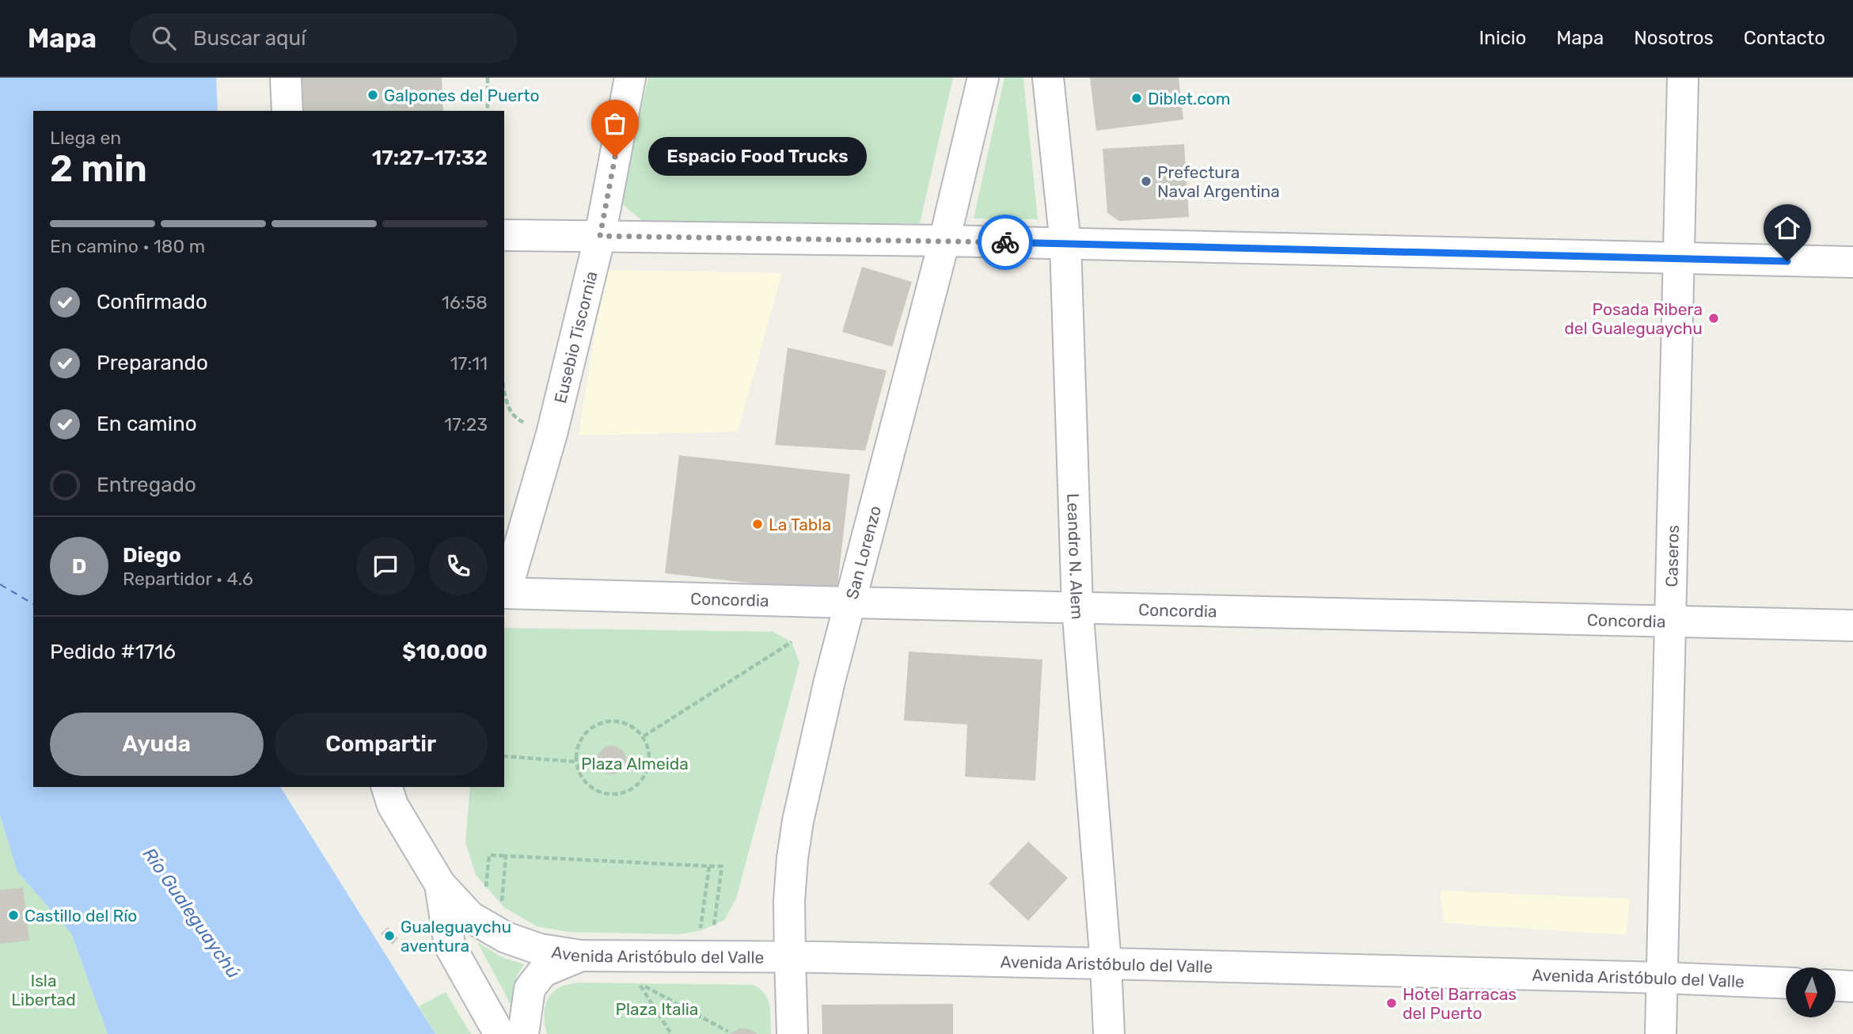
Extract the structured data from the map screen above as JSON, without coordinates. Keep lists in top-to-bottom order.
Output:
{
  "streets": {
    "street": [
      "Eusebio Tiscornia",
      "San Lorenzo",
      "Leandro N. Alem",
      "Caseros",
      "Concordia",
      "Avenida Aristóbulo del Valle"
    ]
  },
  "crossings": [
    ["Eusebio Tiscornia", "Concordia"],
    ["San Lorenzo", "Concordia"],
    ["San Lorenzo", "Avenida Aristóbulo del Valle"],
    ["Leandro N. Alem", "Concordia"],
    ["Leandro N. Alem", "Avenida Aristóbulo del Valle"],
    ["Caseros", "Concordia"],
    ["Caseros", "Avenida Aristóbulo del Valle"]
  ],
  "water": ["Río Gualeguaychú"],
  "parks": ["Plaza Almeida", "Isla Libertad", "Plaza Italia"],
  "places": [
    "Galpones del Puerto",
    "Diblet.com",
    "Espacio Food Trucks",
    "Prefectura Naval Argentina",
    "Posada Ribera del Gualeguaychu",
    "La Tabla",
    "Castillo del Río",
    "Gualeguaychu aventura",
    "Hotel Barracas del Puerto"
  ],
  "north": "bottom",
  "page": {
    "header": "Mapa",
    "search": "Buscar aquí",
    "nav": [
      "Inicio",
      "Mapa",
      "Nosotros",
      "Contacto"
    ],
    "heading": ["2 min", "Llega en", "17:27–17:32"],
    "panel": [
      "Diego",
      "Repartidor · 4.6",
      "Pedido #1716",
      "$10,000"
    ],
    "bubble": "Espacio Food Trucks",
    "bar": "En camino · 180 m",
    "list": [
      ["Confirmado", "16:58"],
      ["Preparando", "17:11"],
      ["En camino", "17:23"],
      "Entregado"
    ],
    "round": "D",
    "buttons": ["Ayuda", "Compartir"]
  }
}
